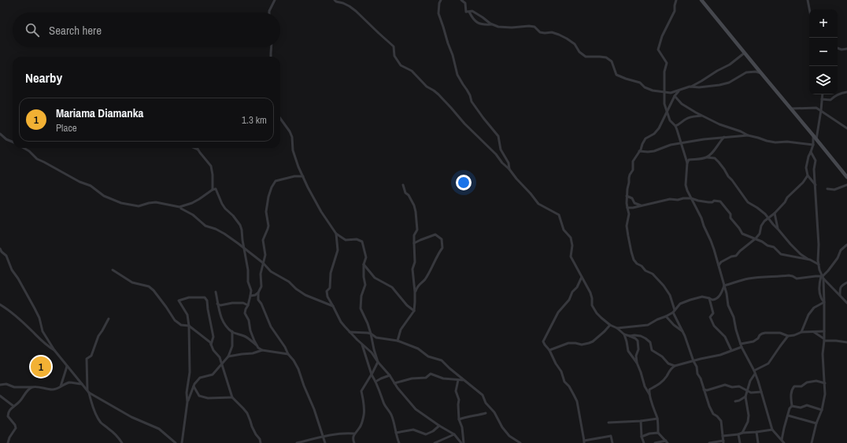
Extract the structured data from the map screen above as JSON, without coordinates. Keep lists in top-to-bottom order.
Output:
{
  "page": {
    "map_buttons": ["+", "−"],
    "search": "Search here",
    "heading": "Nearby",
    "list": [
      {
        "mark": "1",
        "name": "Mariama Diamanka",
        "note": "Place",
        "value": "1.3 km"
      }
    ],
    "pins": "1"
  }
}
